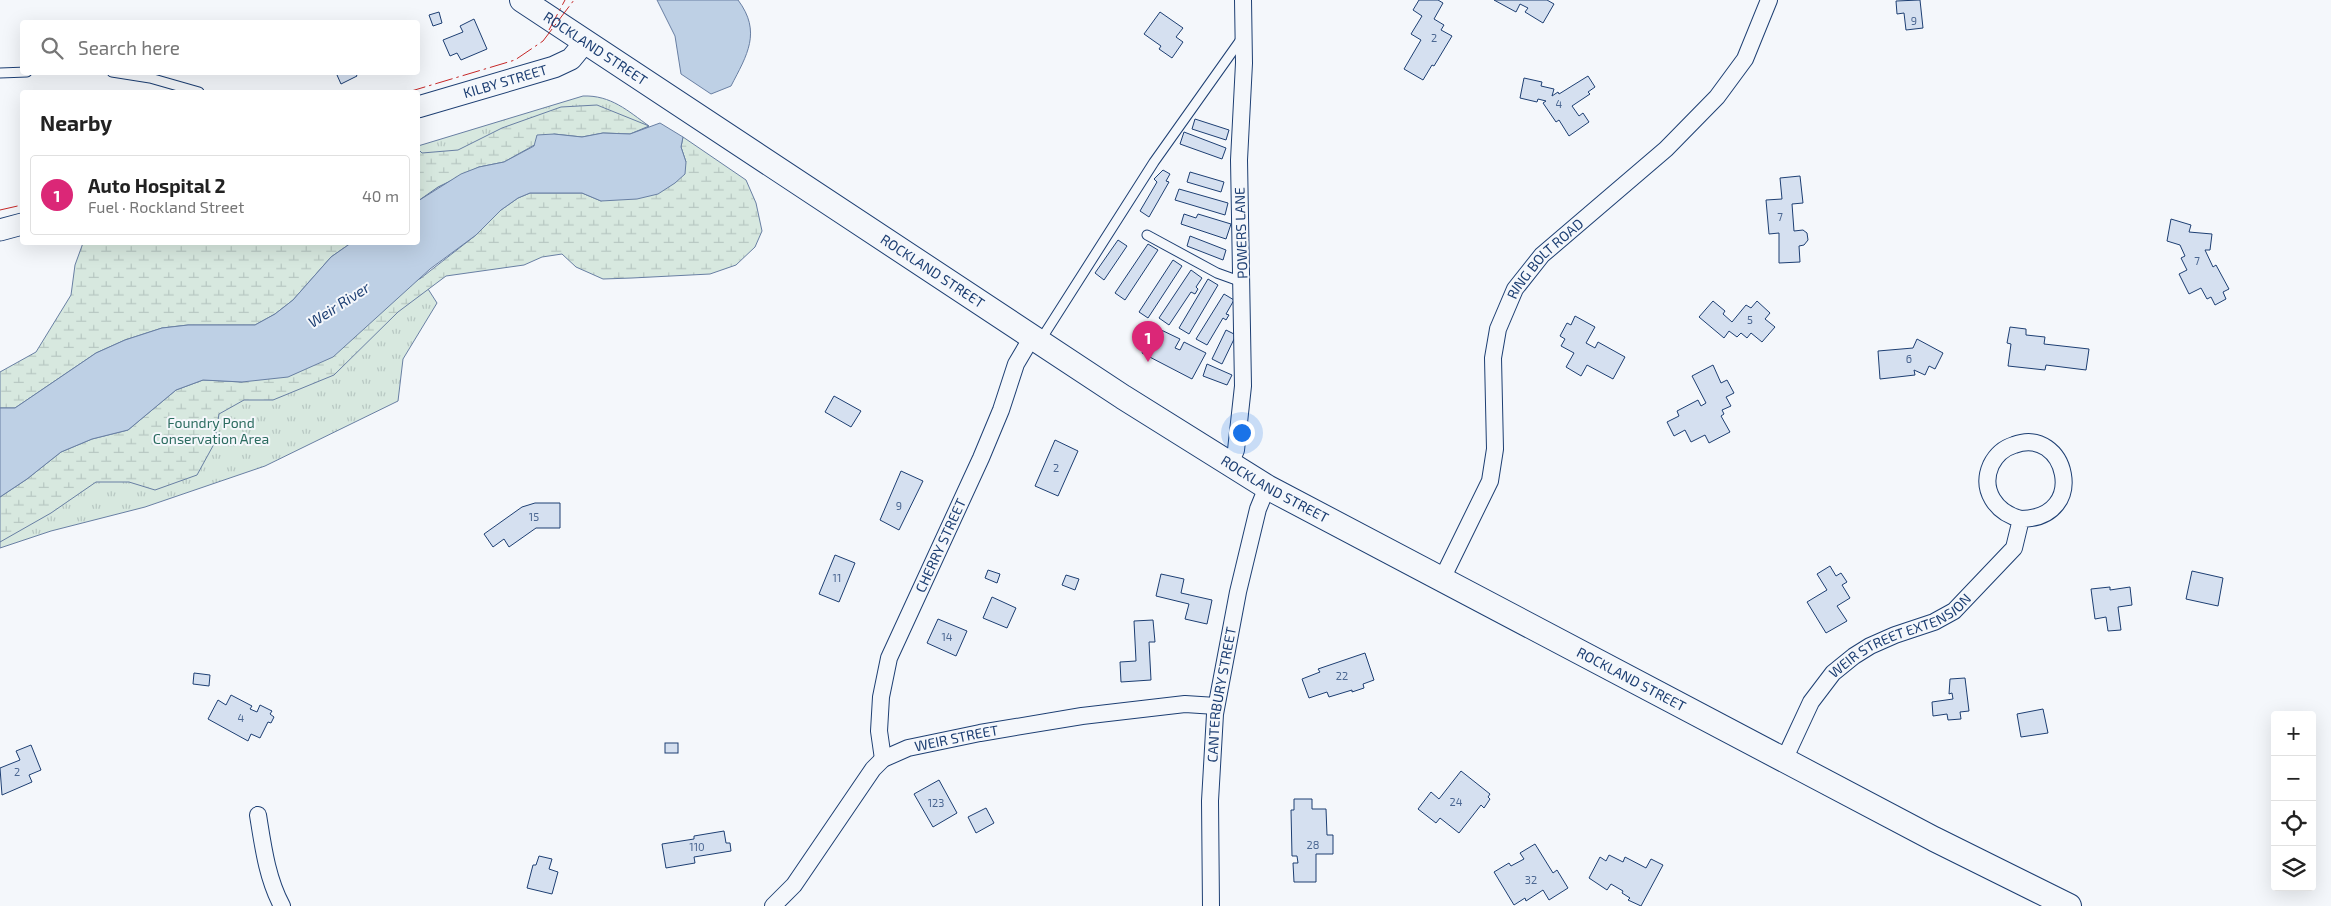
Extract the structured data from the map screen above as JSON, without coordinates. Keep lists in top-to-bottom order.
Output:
{
  "streets": {
    "main road": ["ROCKLAND STREET"],
    "street": [
      "KILBY STREET",
      "POWERS LANE",
      "RING BOLT ROAD",
      "CHERRY STREET",
      "WEIR STREET EXTENSION",
      "CANTERBURY STREET",
      "WEIR STREET"
    ]
  },
  "crossings": [
    ["ROCKLAND STREET", "KILBY STREET"],
    ["ROCKLAND STREET", "POWERS LANE"],
    ["ROCKLAND STREET", "RING BOLT ROAD"],
    ["ROCKLAND STREET", "CHERRY STREET"],
    ["ROCKLAND STREET", "WEIR STREET EXTENSION"],
    ["ROCKLAND STREET", "CANTERBURY STREET"],
    ["CHERRY STREET", "WEIR STREET"],
    ["CANTERBURY STREET", "WEIR STREET"]
  ],
  "water": ["Weir River"],
  "parks": ["Foundry Pond Conservation Area"],
  "house_numbers": [
    "9",
    "2",
    "4",
    "7",
    "7",
    "5",
    "6",
    "2",
    "9",
    "15",
    "11",
    "14",
    "22",
    "4",
    "2",
    "24",
    "123",
    "28",
    "110",
    "32"
  ],
  "page": {
    "search": "Search here",
    "heading": "Nearby",
    "list": [
      {
        "mark": "1",
        "name": "Auto Hospital 2",
        "note": "Fuel · Rockland Street",
        "value": "40 m"
      }
    ],
    "pins": "1",
    "map_buttons": ["+", "−"]
  }
}
